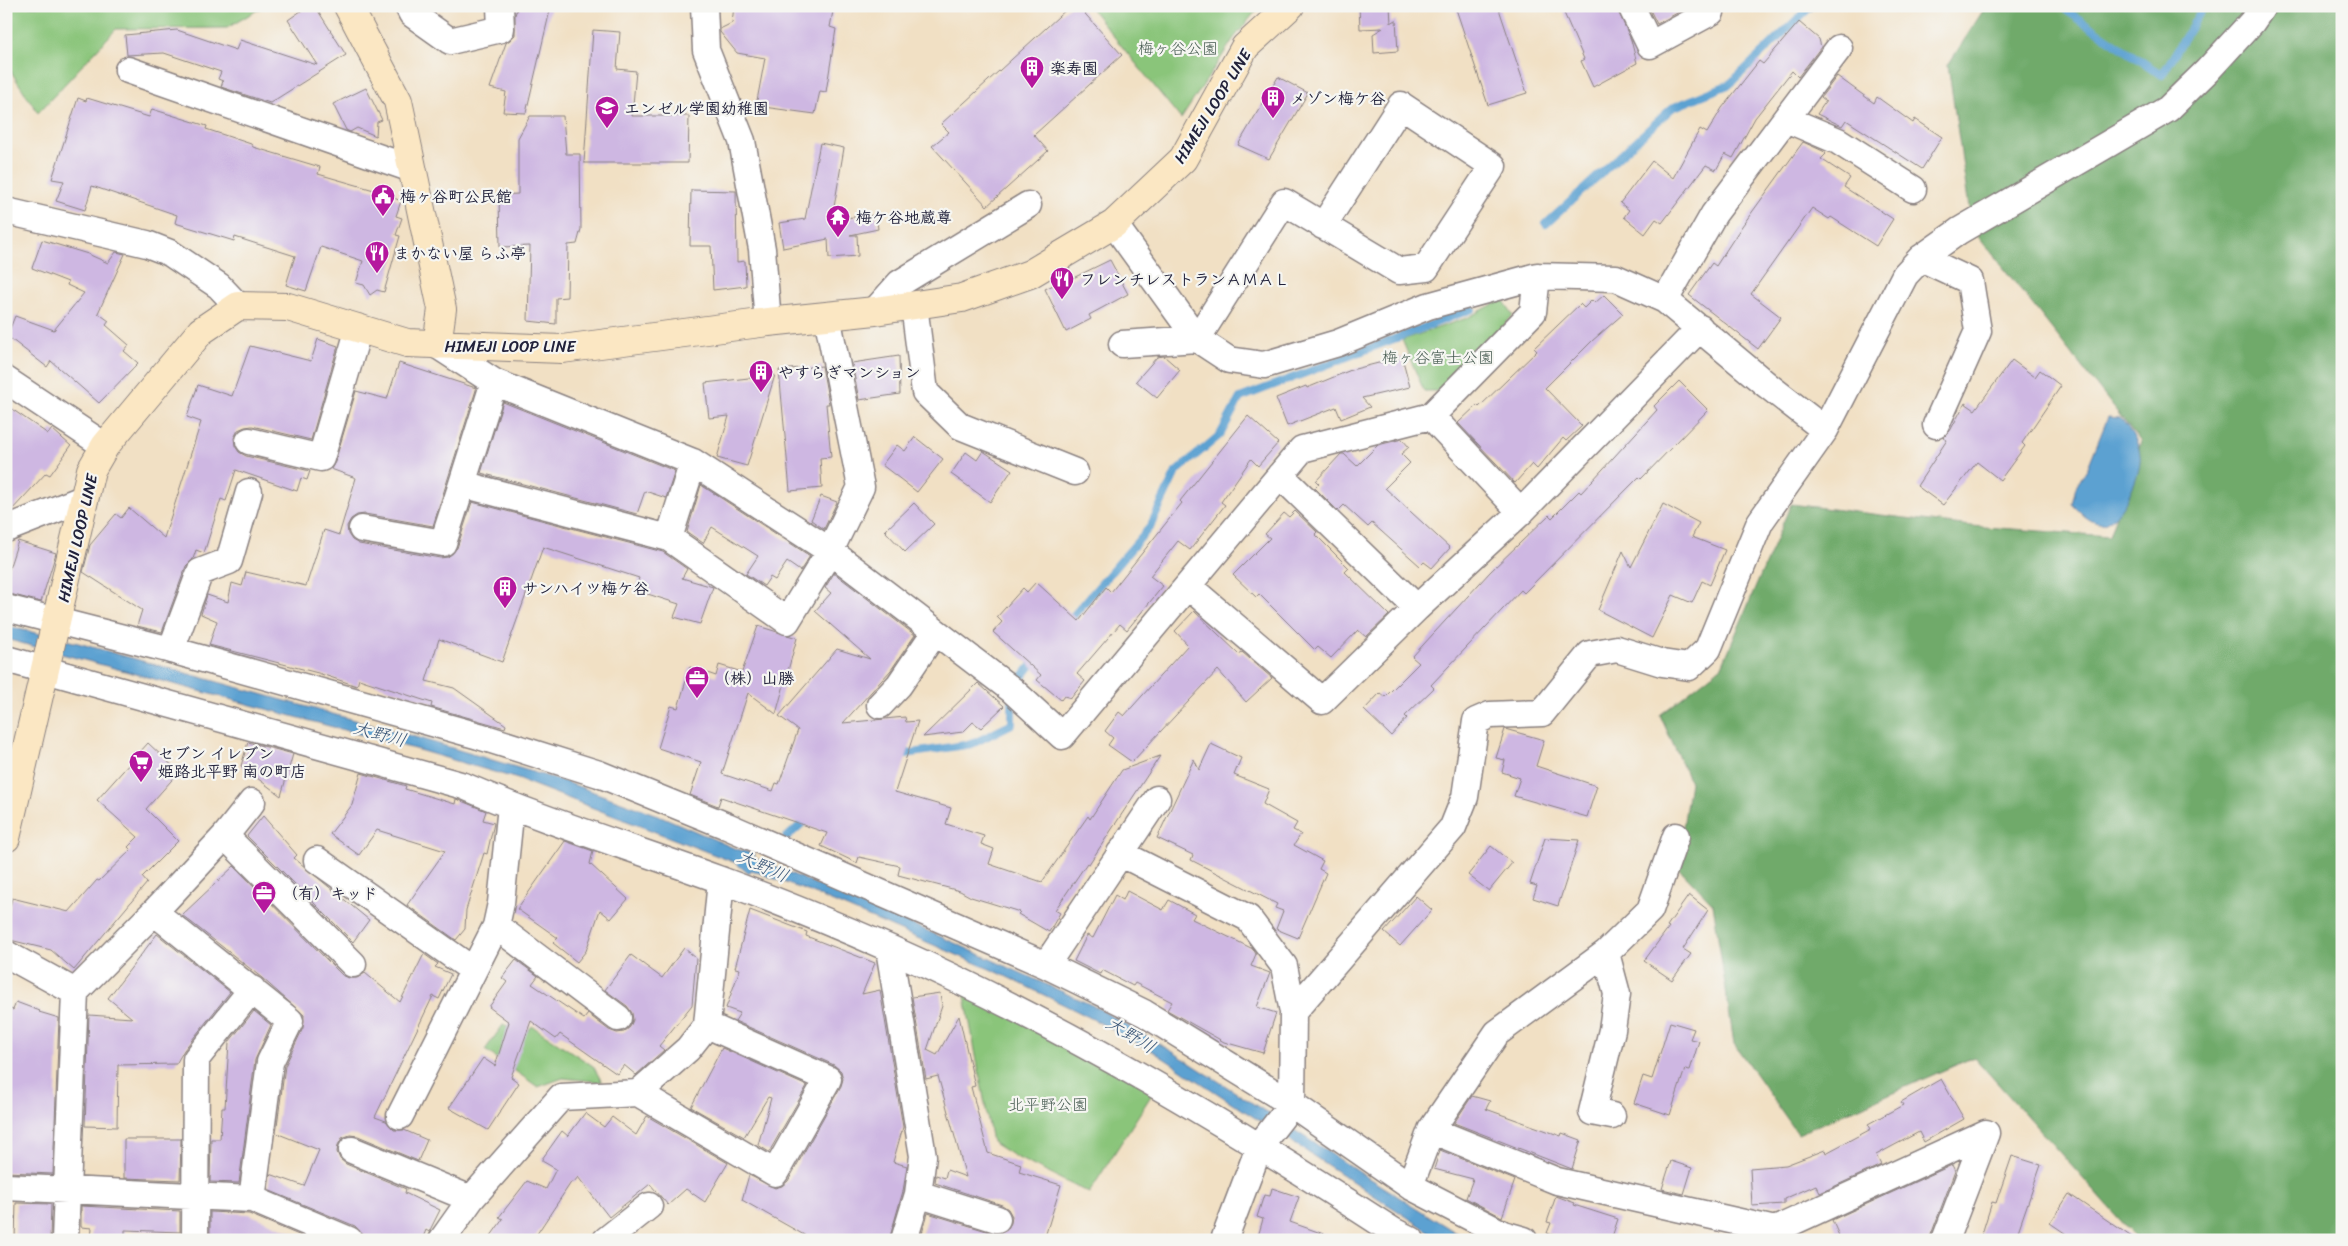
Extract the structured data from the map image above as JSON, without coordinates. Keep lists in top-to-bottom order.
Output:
{
  "streets": {
    "main road": ["HIMEJI LOOP LINE"]
  },
  "water": ["大野川"],
  "parks": ["梅ヶ谷公園", "梅ヶ谷富士公園", "北平野公園"],
  "places": {
    "building": [
      "楽寿園",
      "メゾン梅ケ谷",
      "やすらぎマンション",
      "サンハイツ梅ケ谷"
    ],
    "school or university": ["エンゼル学園幼稚園"],
    "public building": ["梅ヶ谷町公民館"],
    "temple": ["梅ケ谷地蔵尊"],
    "restaurant": ["まかない屋 らふ亭", "フレンチレストランＡＭＡＬ"],
    "office": ["（株）山勝", "（有）キッド"],
    "supermarket": ["セブン イレブン 姫路北平野 南の町店"]
  }
}
